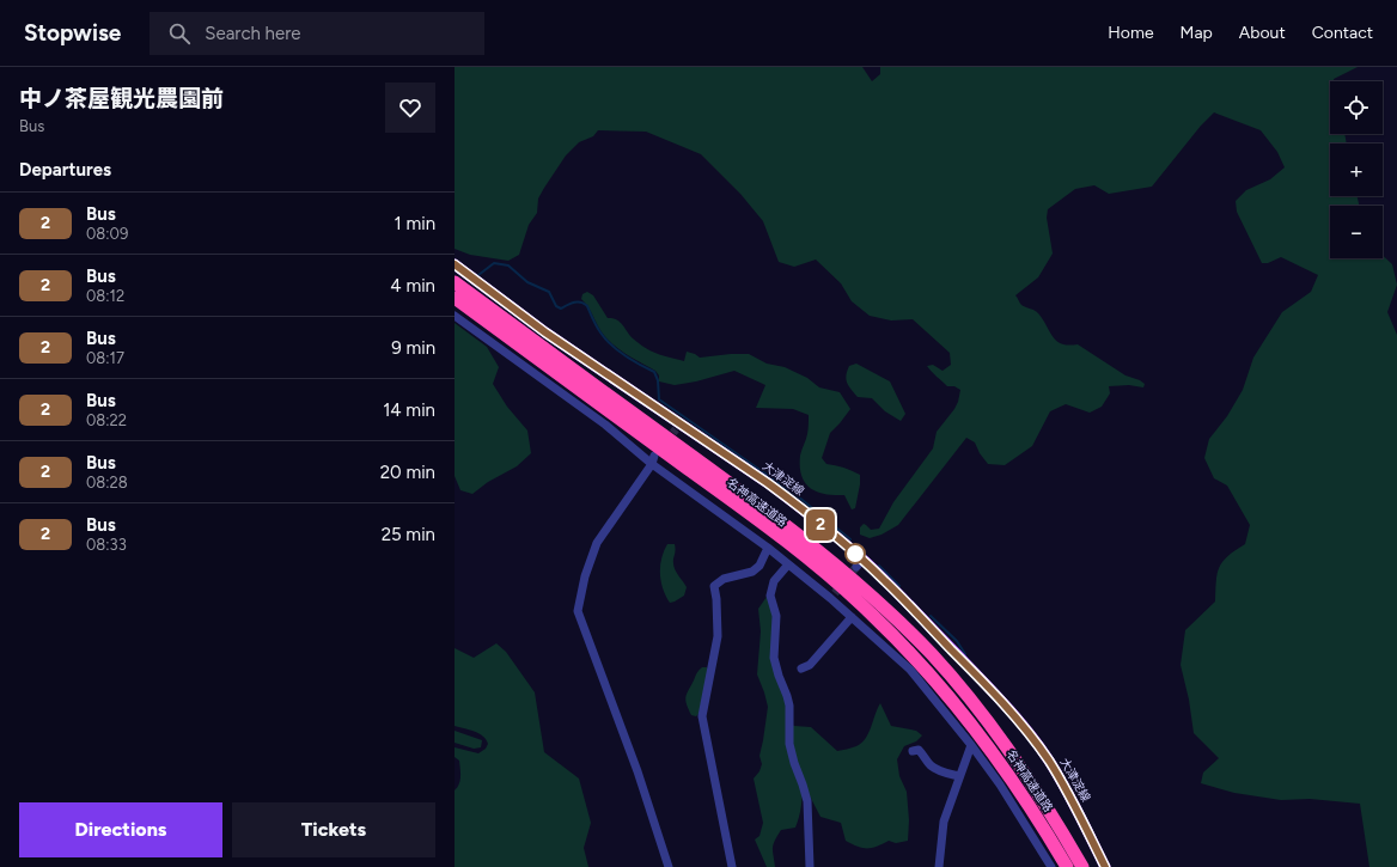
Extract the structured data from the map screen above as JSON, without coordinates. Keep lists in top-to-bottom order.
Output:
{
  "streets": {
    "highway": ["名神高速道路"],
    "main road": ["大津淀線"]
  },
  "lines": ["bus line 2"],
  "page": {
    "header": "Stopwise",
    "search": "Search here",
    "nav": [
      "Home",
      "Map",
      "About",
      "Contact"
    ],
    "heading": [
      ["中ノ茶屋観光農園前", "Bus"],
      "Departures"
    ],
    "on_map": "2",
    "map_buttons": ["+", "−"],
    "list": [
      {
        "mark": "2",
        "name": "Bus",
        "note": "08:09",
        "value": "1 min"
      },
      {
        "mark": "2",
        "name": "Bus",
        "note": "08:12",
        "value": "4 min"
      },
      {
        "mark": "2",
        "name": "Bus",
        "note": "08:17",
        "value": "9 min"
      },
      {
        "mark": "2",
        "name": "Bus",
        "note": "08:22",
        "value": "14 min"
      },
      {
        "mark": "2",
        "name": "Bus",
        "note": "08:28",
        "value": "20 min"
      },
      {
        "mark": "2",
        "name": "Bus",
        "note": "08:33",
        "value": "25 min"
      }
    ],
    "buttons": ["Directions", "Tickets"]
  }
}
